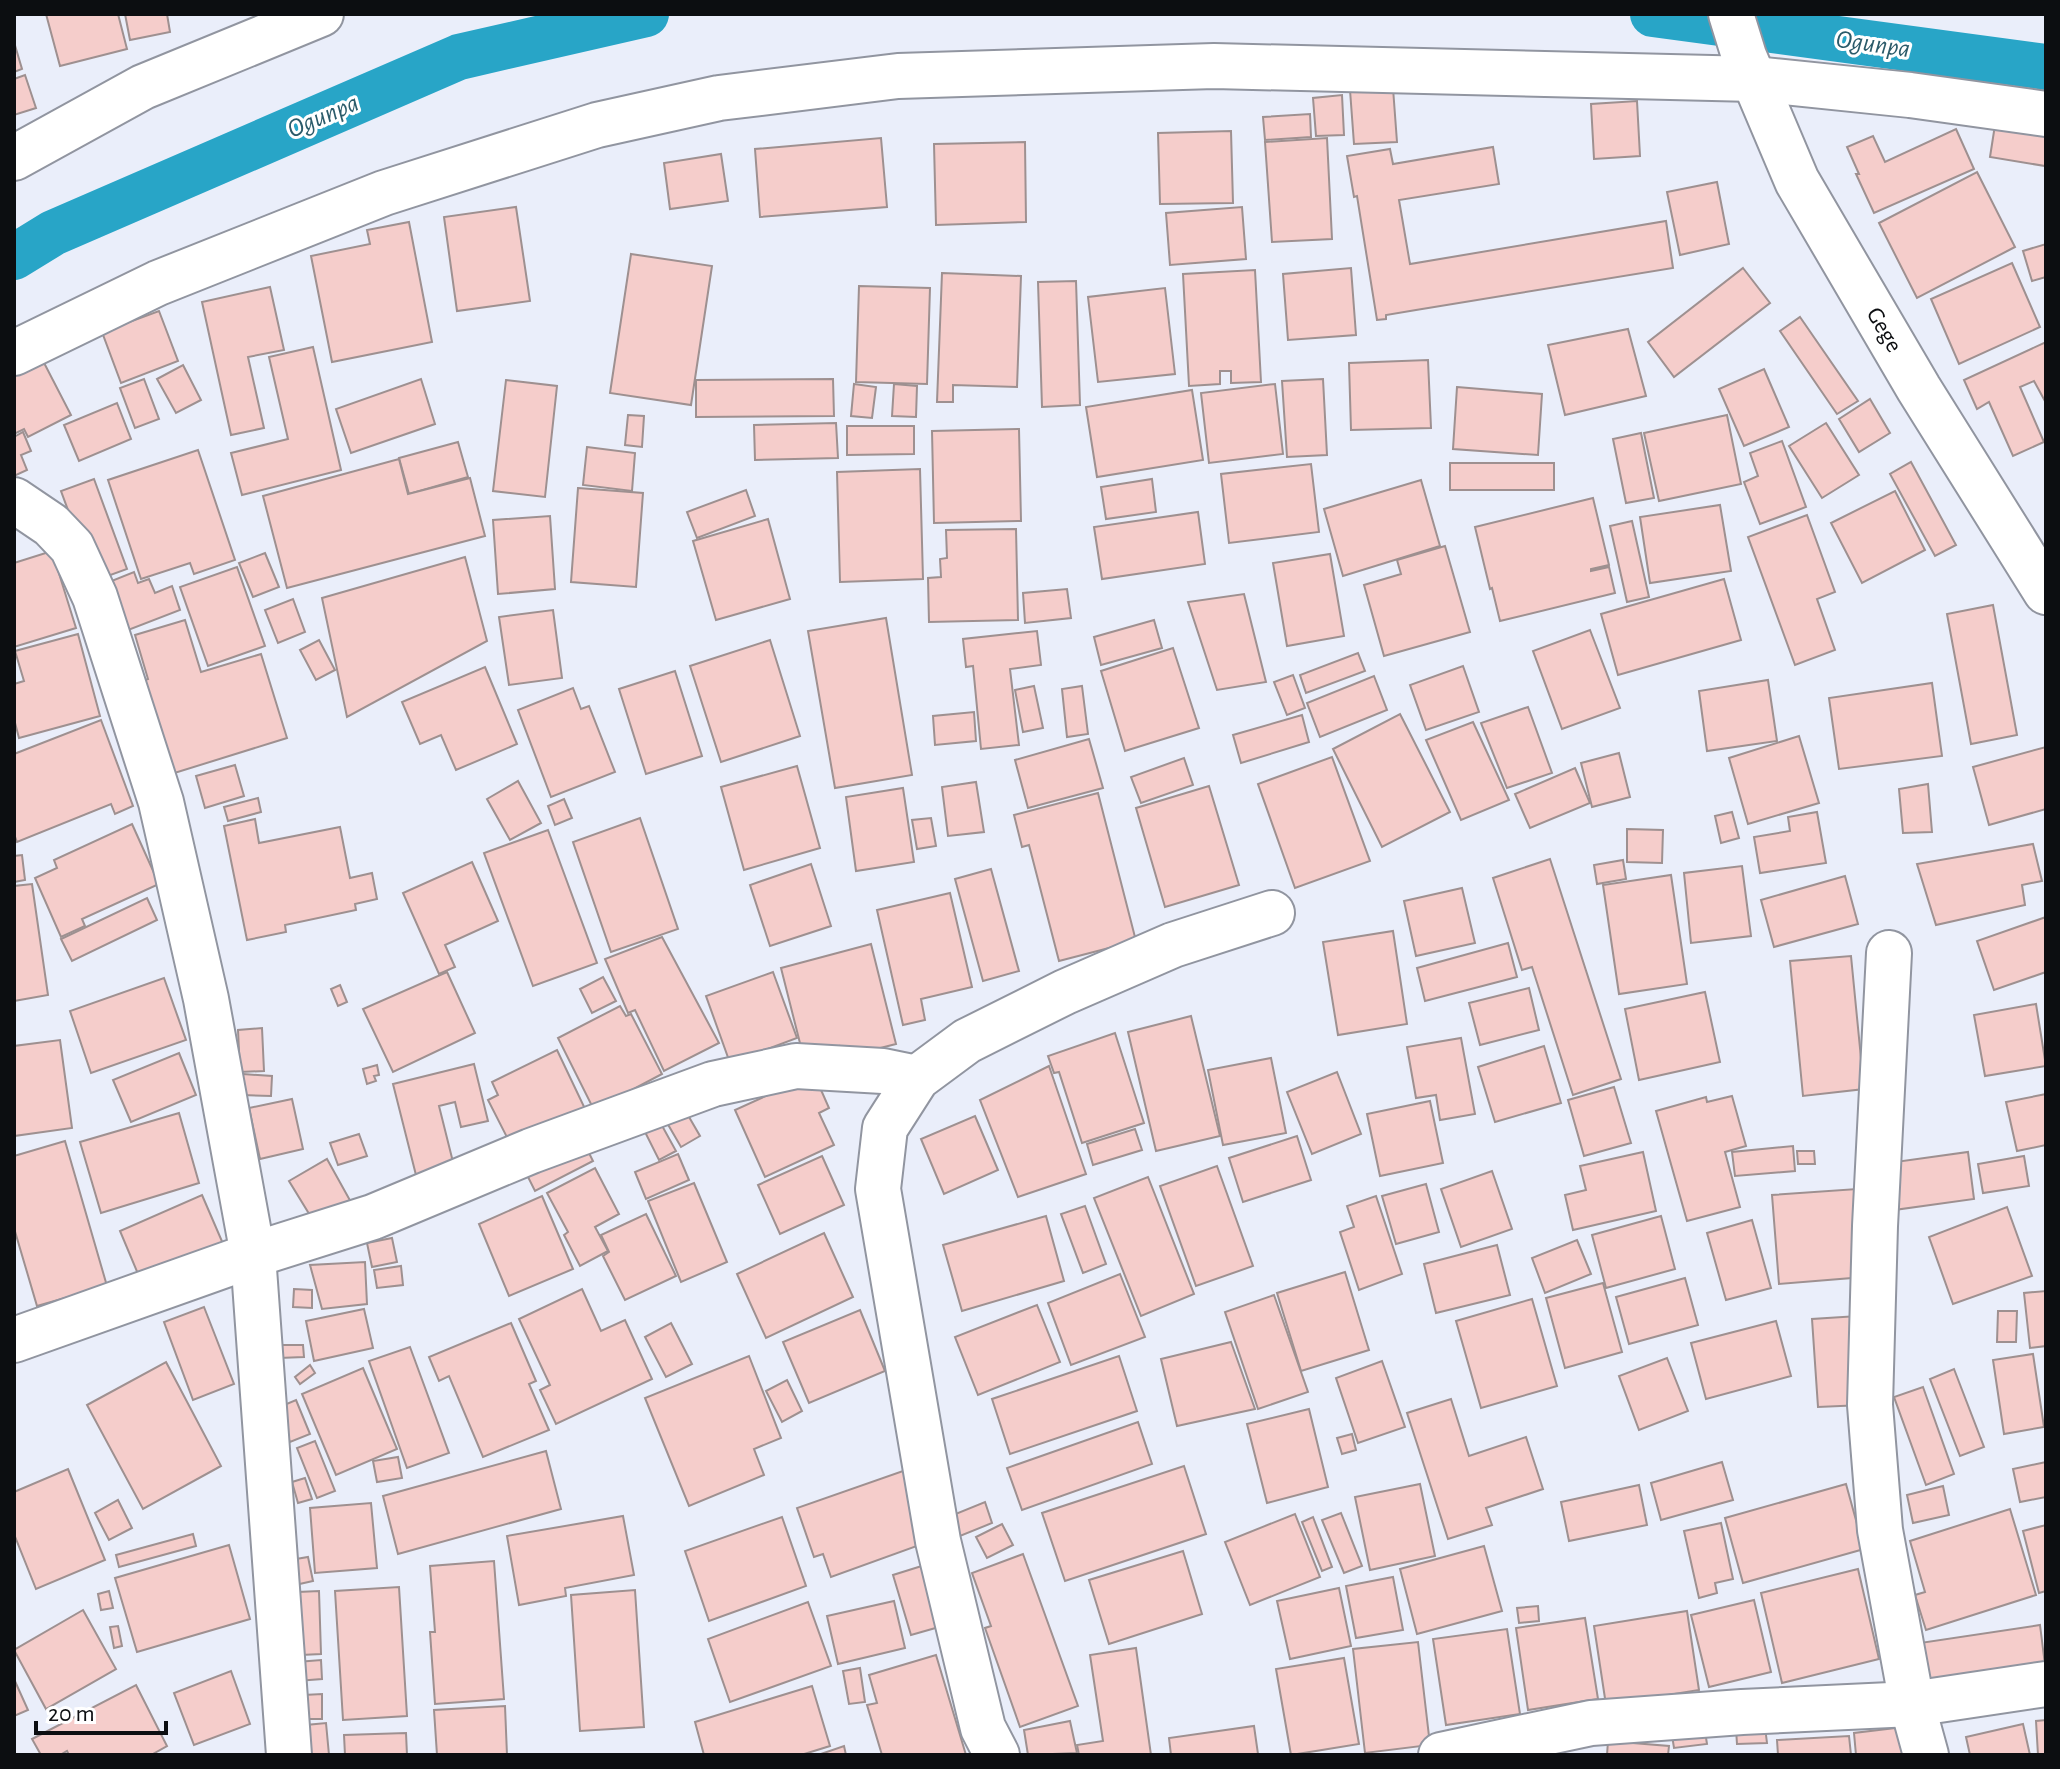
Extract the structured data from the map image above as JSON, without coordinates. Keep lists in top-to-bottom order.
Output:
{
  "streets": {
    "street": ["Gege"]
  },
  "water": ["Ogunpa"],
  "scale_bar": "20 m"
}
